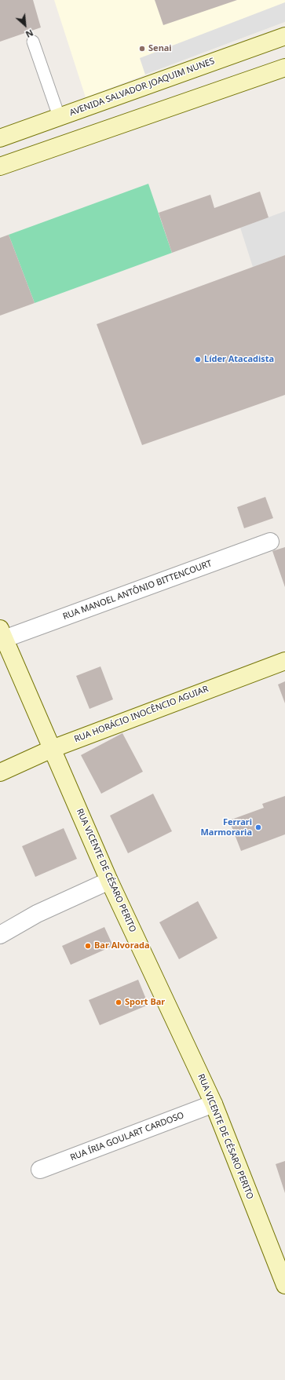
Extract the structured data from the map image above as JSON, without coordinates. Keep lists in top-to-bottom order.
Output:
{
  "streets": {
    "street": [
      "AVENIDA SALVADOR JOAQUIM NUNES",
      "RUA MANOEL ANTÔNIO BITTENCOURT",
      "RUA HORÁCIO INOCÊNCIO AGUIAR",
      "RUA VICENTE DE CÉSARO PERITO",
      "RUA ÍRIA GOULART CARDOSO"
    ]
  },
  "crossings": [
    ["RUA MANOEL ANTÔNIO BITTENCOURT", "RUA VICENTE DE CÉSARO PERITO"],
    ["RUA HORÁCIO INOCÊNCIO AGUIAR", "RUA VICENTE DE CÉSARO PERITO"],
    ["RUA VICENTE DE CÉSARO PERITO", "RUA ÍRIA GOULART CARDOSO"]
  ],
  "places": [
    "Senai",
    "Líder Atacadista",
    "Ferrari Marmoraria",
    "Bar Alvorada",
    "Sport Bar"
  ],
  "north": "bottom right"
}
